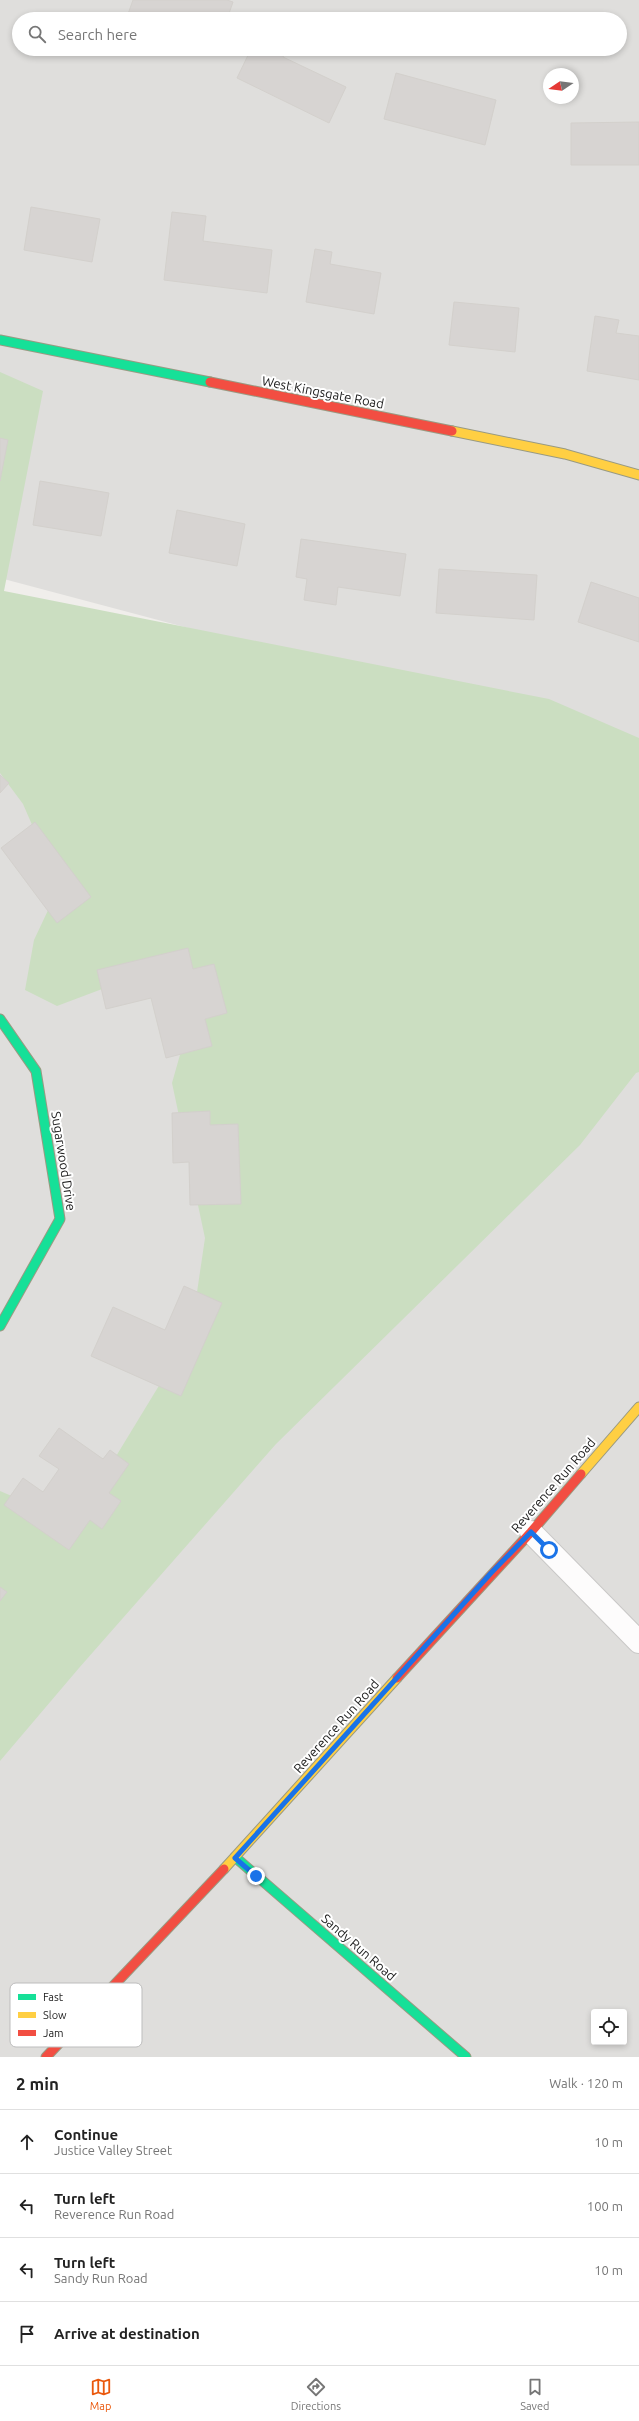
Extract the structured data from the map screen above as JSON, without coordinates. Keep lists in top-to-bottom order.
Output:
{
  "streets": {
    "street": [
      "West Kingsgate Road",
      "Sugarwood Drive",
      "Reverence Run Road",
      "Sandy Run Road"
    ]
  },
  "crossings": [
    ["Reverence Run Road", "Sandy Run Road"]
  ],
  "legend": ["Fast", "Slow", "Jam"],
  "north": "left",
  "page": {
    "search": "Search here",
    "heading": ["2 min", "Walk · 120 m"],
    "list": [
      ["Continue", "Justice Valley Street", "10 m"],
      ["Turn left", "Reverence Run Road", "100 m"],
      ["Turn left", "Sandy Run Road", "10 m"],
      "Arrive at destination"
    ],
    "nav": ["Map", "Directions", "Saved"]
  }
}
